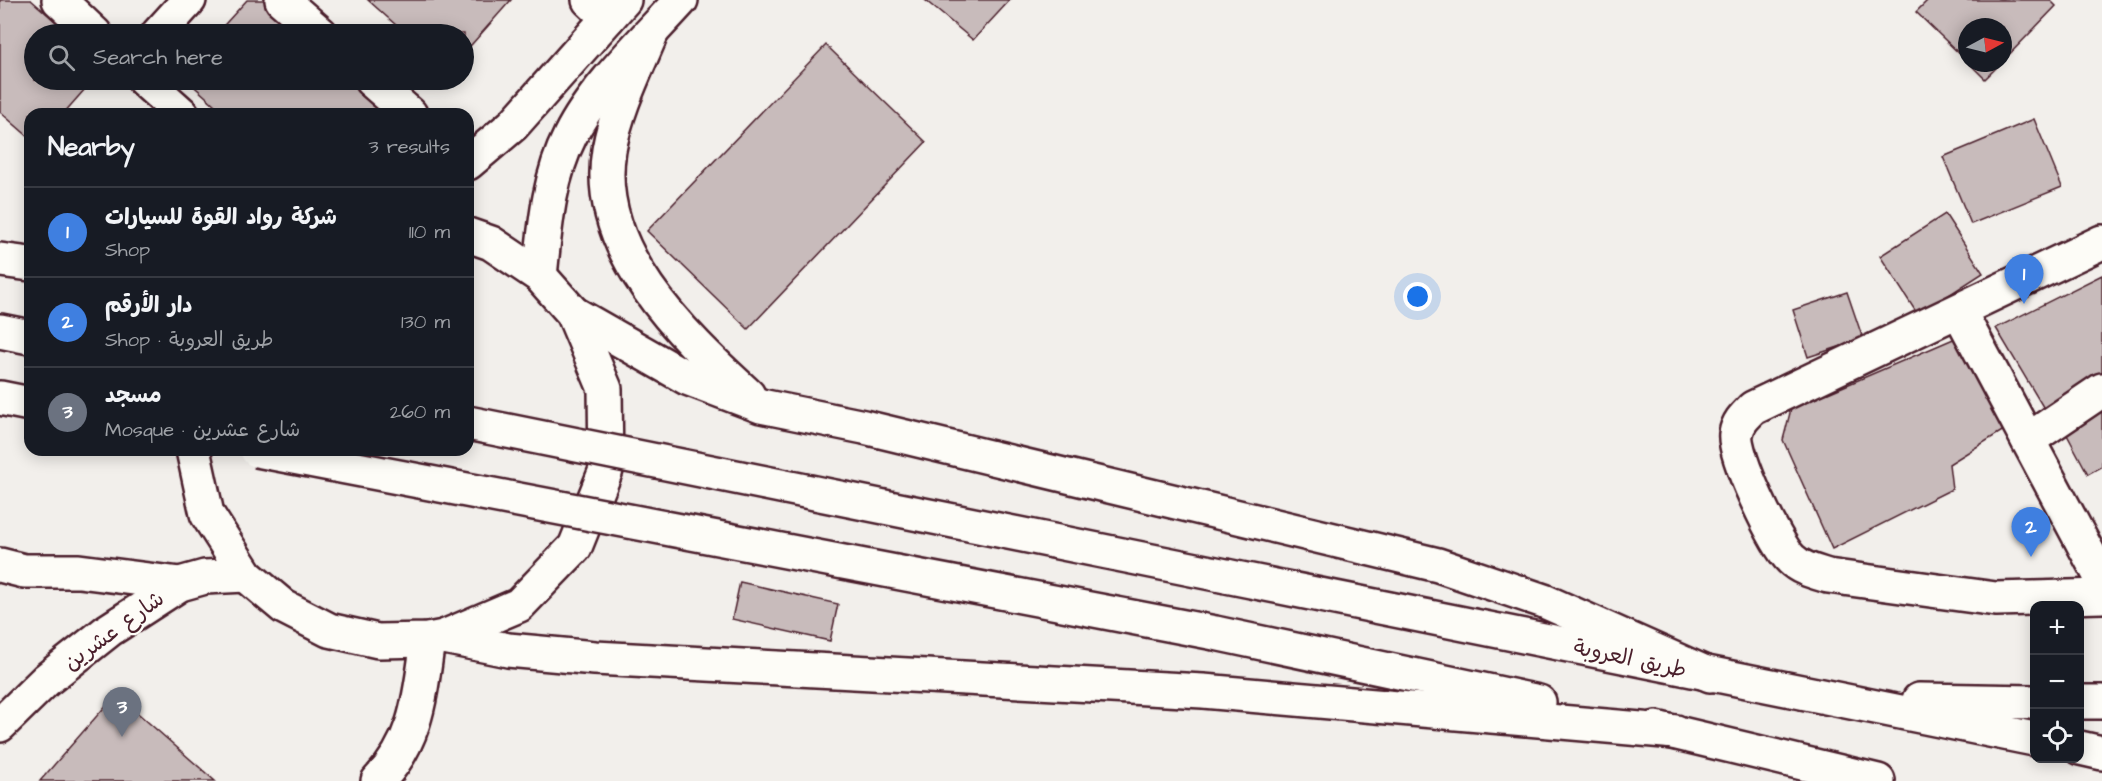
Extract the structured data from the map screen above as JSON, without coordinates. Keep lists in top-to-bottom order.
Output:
{
  "streets": {
    "main road": ["شارع عشرين", "طريق العروبة"]
  },
  "north": "right",
  "page": {
    "search": "Search here",
    "heading": ["Nearby", "3 results"],
    "list": [
      {
        "mark": "1",
        "name": "شركة رواد القوة للسيارات",
        "note": "Shop",
        "value": "110 m"
      },
      {
        "mark": "2",
        "name": "دار الأرقم",
        "note": "Shop · طريق العروبة",
        "value": "130 m"
      },
      {
        "mark": "3",
        "name": "مسجد",
        "note": "Mosque · شارع عشرين",
        "value": "260 m"
      }
    ],
    "pins": ["1", "2", "3"],
    "map_buttons": ["+", "−"]
  }
}
